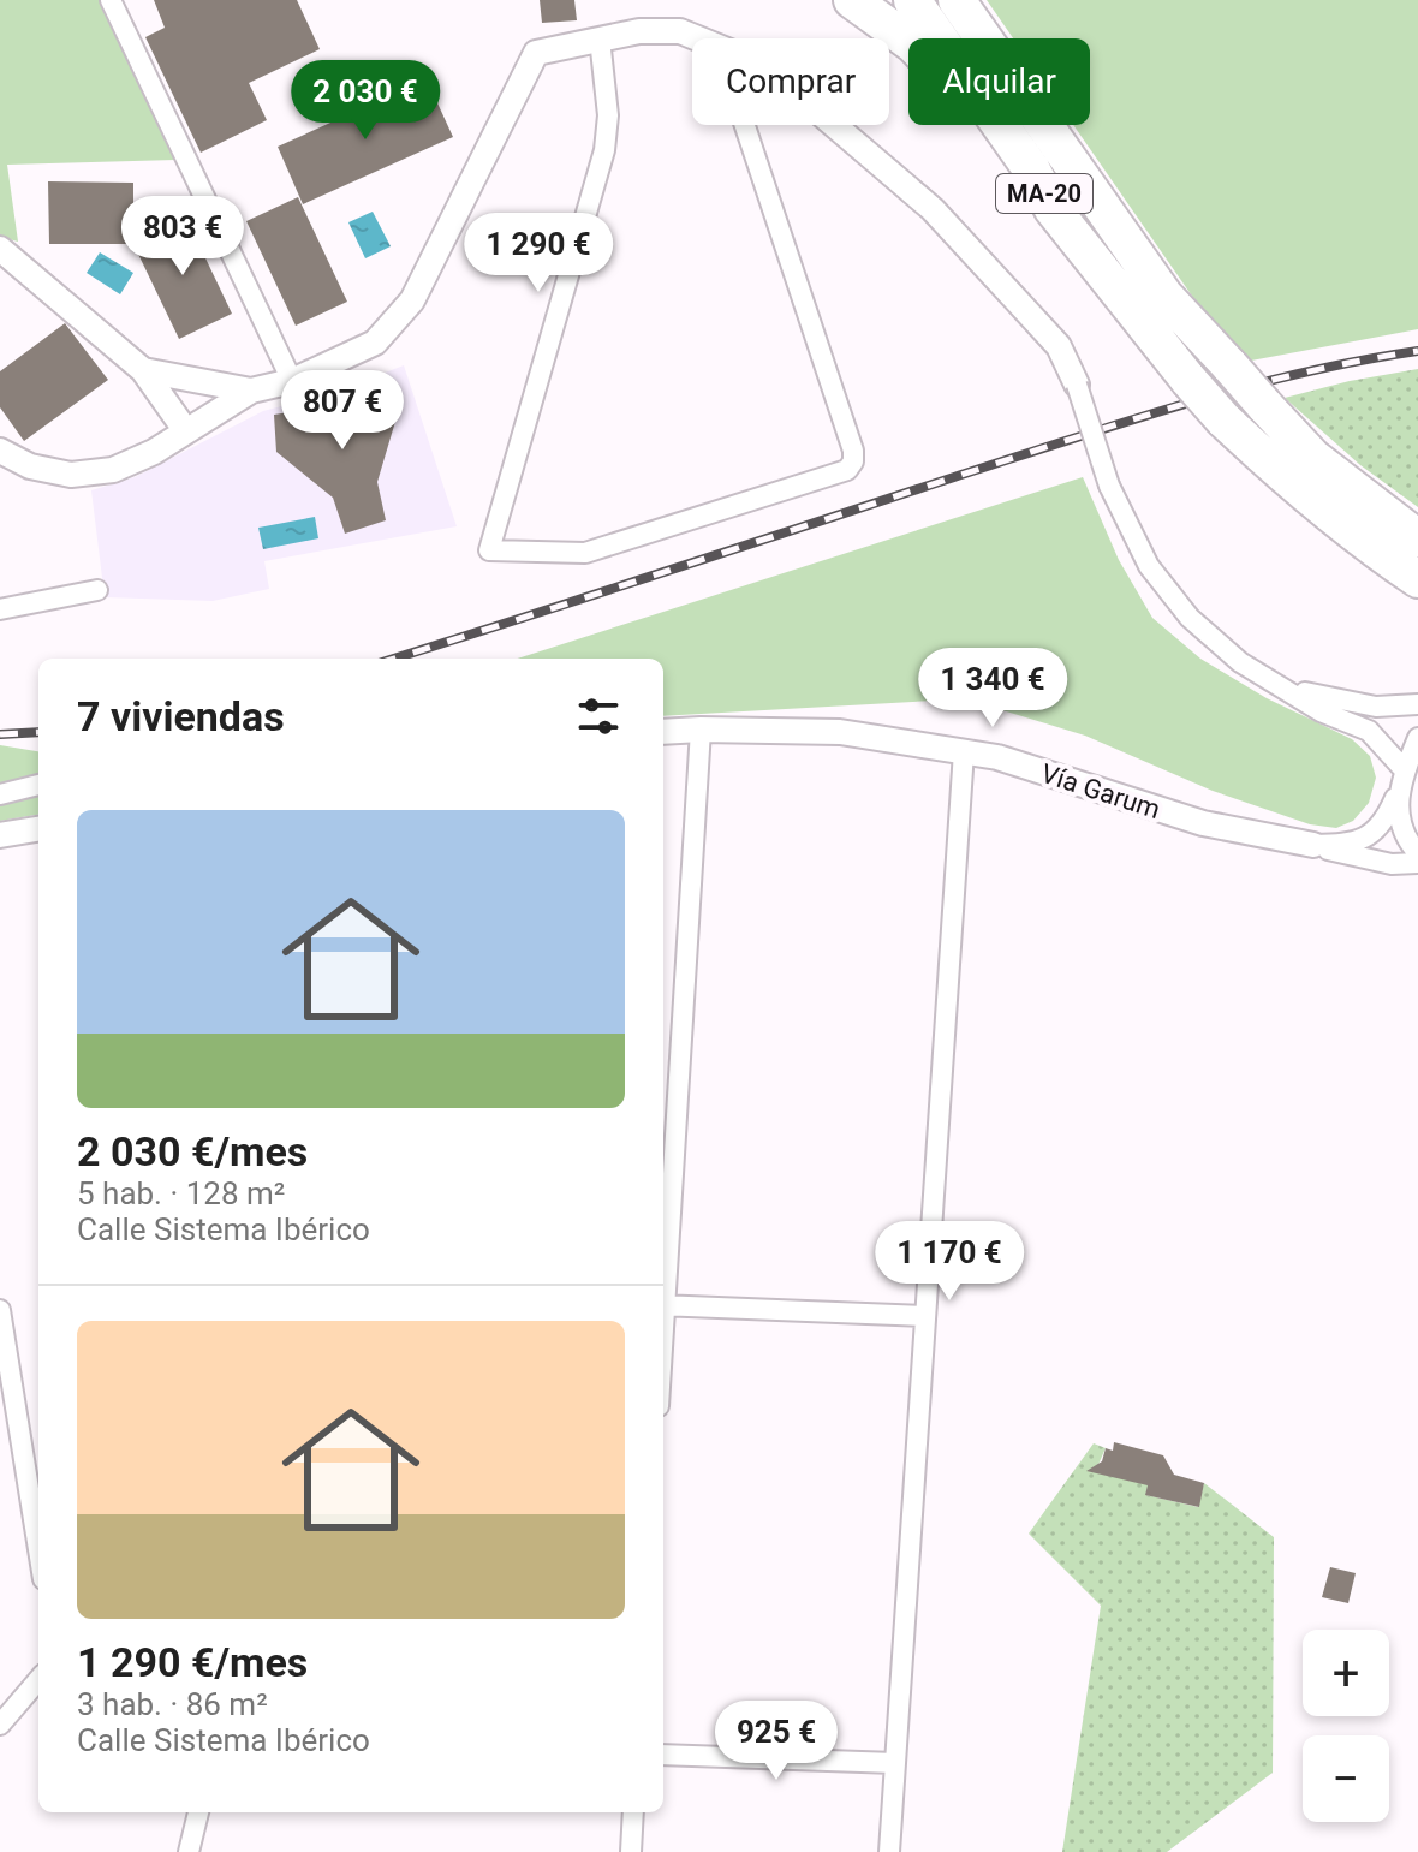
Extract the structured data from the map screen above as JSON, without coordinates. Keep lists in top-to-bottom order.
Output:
{
  "streets": {
    "highway": ["MA-20"],
    "street": ["Vía Garum"]
  },
  "page": {
    "chip": ["Comprar", "Alquilar"],
    "price": [
      "2 030 €",
      "803 €",
      "1 290 €",
      "807 €",
      "1 340 €",
      "1 170 €",
      "925 €"
    ],
    "heading": "7 viviendas",
    "list": [
      {
        "name": "2 030 €/mes",
        "note": "5 hab. · 128 m² · Calle Sistema Ibérico"
      },
      {
        "name": "1 290 €/mes",
        "note": "3 hab. · 86 m² · Calle Sistema Ibérico"
      }
    ],
    "map_buttons": ["+", "−"]
  }
}
